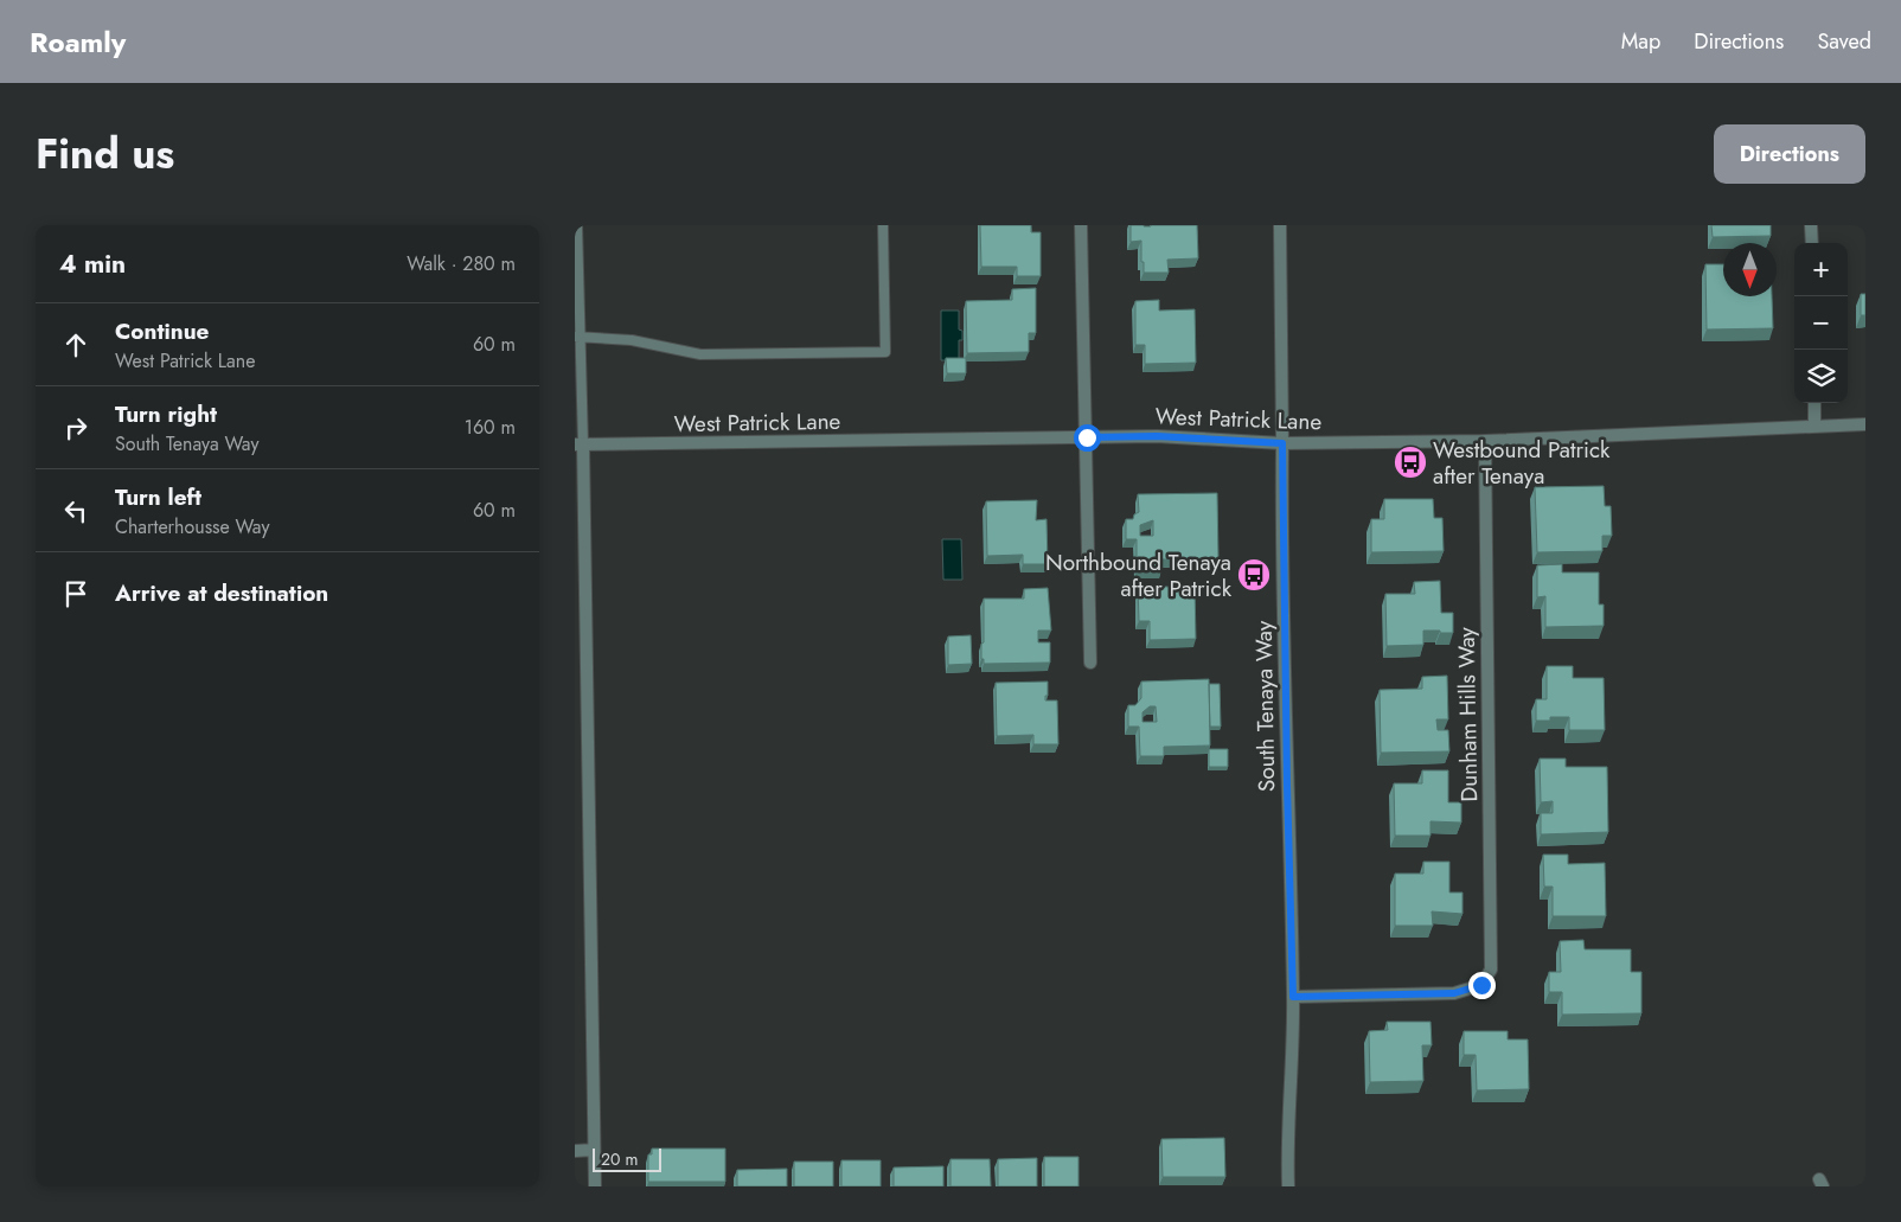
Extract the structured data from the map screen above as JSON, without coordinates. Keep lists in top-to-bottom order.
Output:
{
  "streets": {
    "street": ["West Patrick Lane", "South Tenaya Way", "Dunham Hills Way"]
  },
  "crossings": [
    ["West Patrick Lane", "South Tenaya Way"],
    ["West Patrick Lane", "Dunham Hills Way"],
    ["South Tenaya Way", "Dunham Hills Way"]
  ],
  "places": {
    "bus stop": ["Westbound Patrick after Tenaya", "Northbound Tenaya after Patrick"]
  },
  "scale_bar": "20 m",
  "north": "bottom",
  "page": {
    "header": "Roamly",
    "nav": ["Map", "Directions", "Saved"],
    "title": "Find us",
    "buttons": "Directions",
    "heading": ["4 min", "Walk · 280 m"],
    "map_buttons": ["+", "−"],
    "list": [
      ["Continue", "West Patrick Lane", "60 m"],
      ["Turn right", "South Tenaya Way", "160 m"],
      ["Turn left", "Charterhousse Way", "60 m"],
      "Arrive at destination"
    ],
    "scale": "20 m"
  }
}
